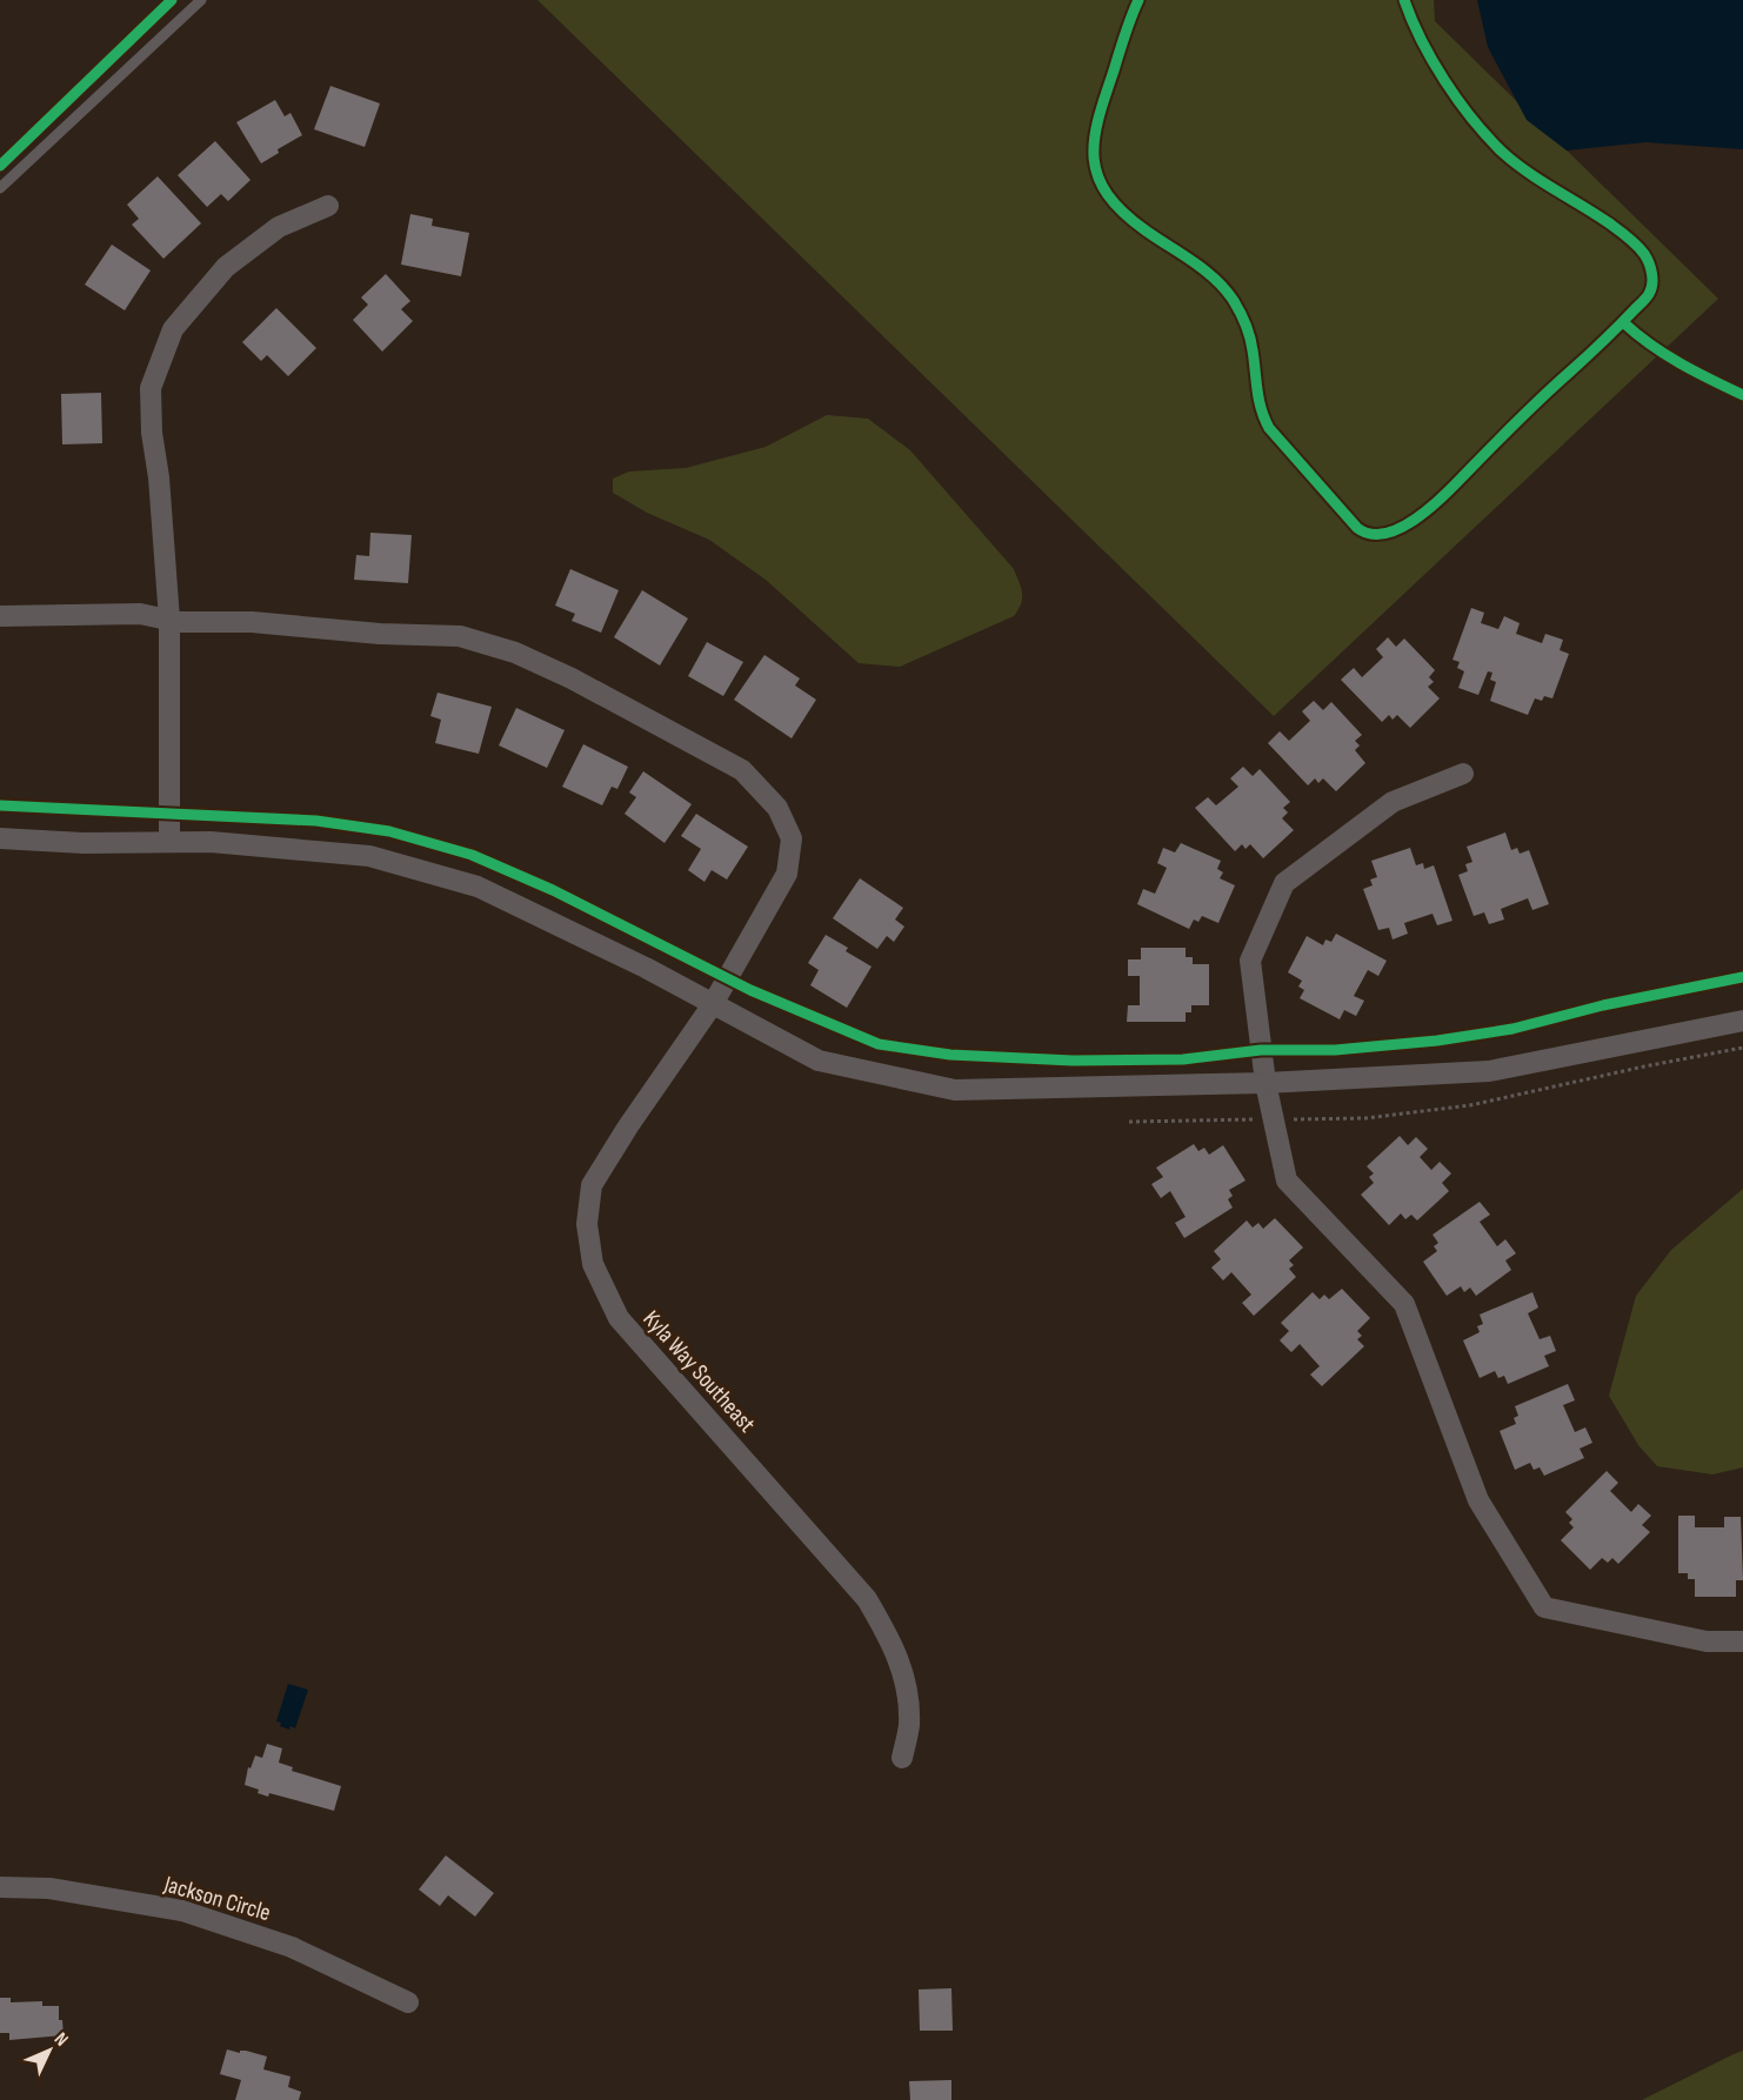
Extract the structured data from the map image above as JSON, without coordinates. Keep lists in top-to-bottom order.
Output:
{
  "streets": {
    "street": ["Kyla Way Southeast", "Jackson Circle"]
  },
  "north": "top right"
}
